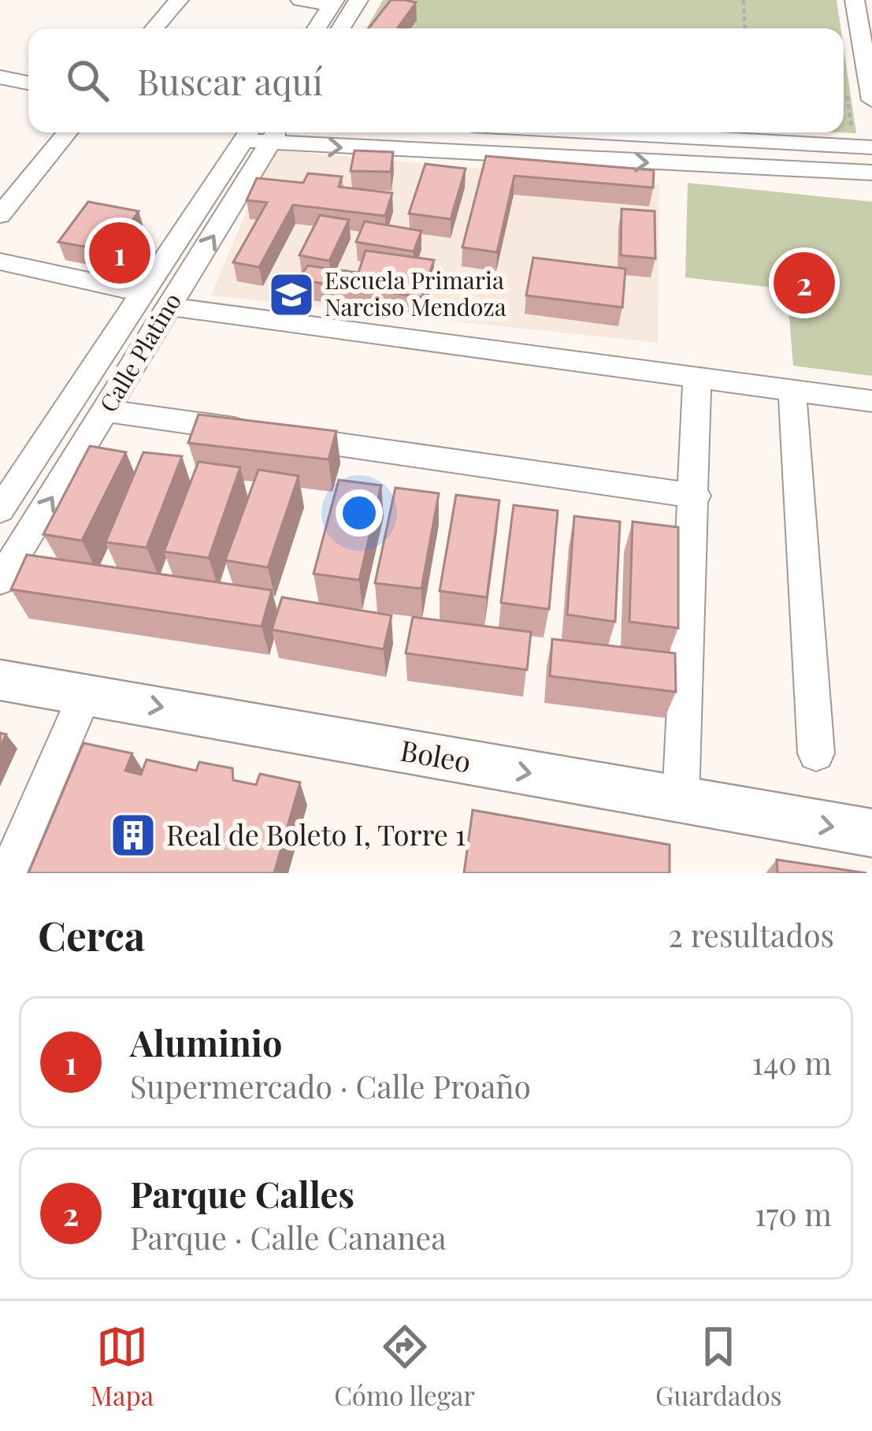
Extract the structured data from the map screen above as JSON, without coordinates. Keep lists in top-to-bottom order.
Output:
{
  "streets": {
    "main road": ["Boleo"],
    "street": ["Calle Platino"]
  },
  "one_way": ["Boleo"],
  "places": {
    "school or university": ["Escuela Primaria Narciso Mendoza"],
    "building": ["Real de Boleto I, Torre 1"]
  },
  "page": {
    "search": "Buscar aquí",
    "pins": ["1", "2"],
    "heading": ["Cerca", "2 resultados"],
    "list": [
      {
        "mark": "1",
        "name": "Aluminio",
        "note": "Supermercado · Calle Proaño",
        "value": "140 m"
      },
      {
        "mark": "2",
        "name": "Parque Calles",
        "note": "Parque · Calle Cananea",
        "value": "170 m"
      }
    ],
    "nav": ["Mapa", "Cómo llegar", "Guardados"]
  }
}
